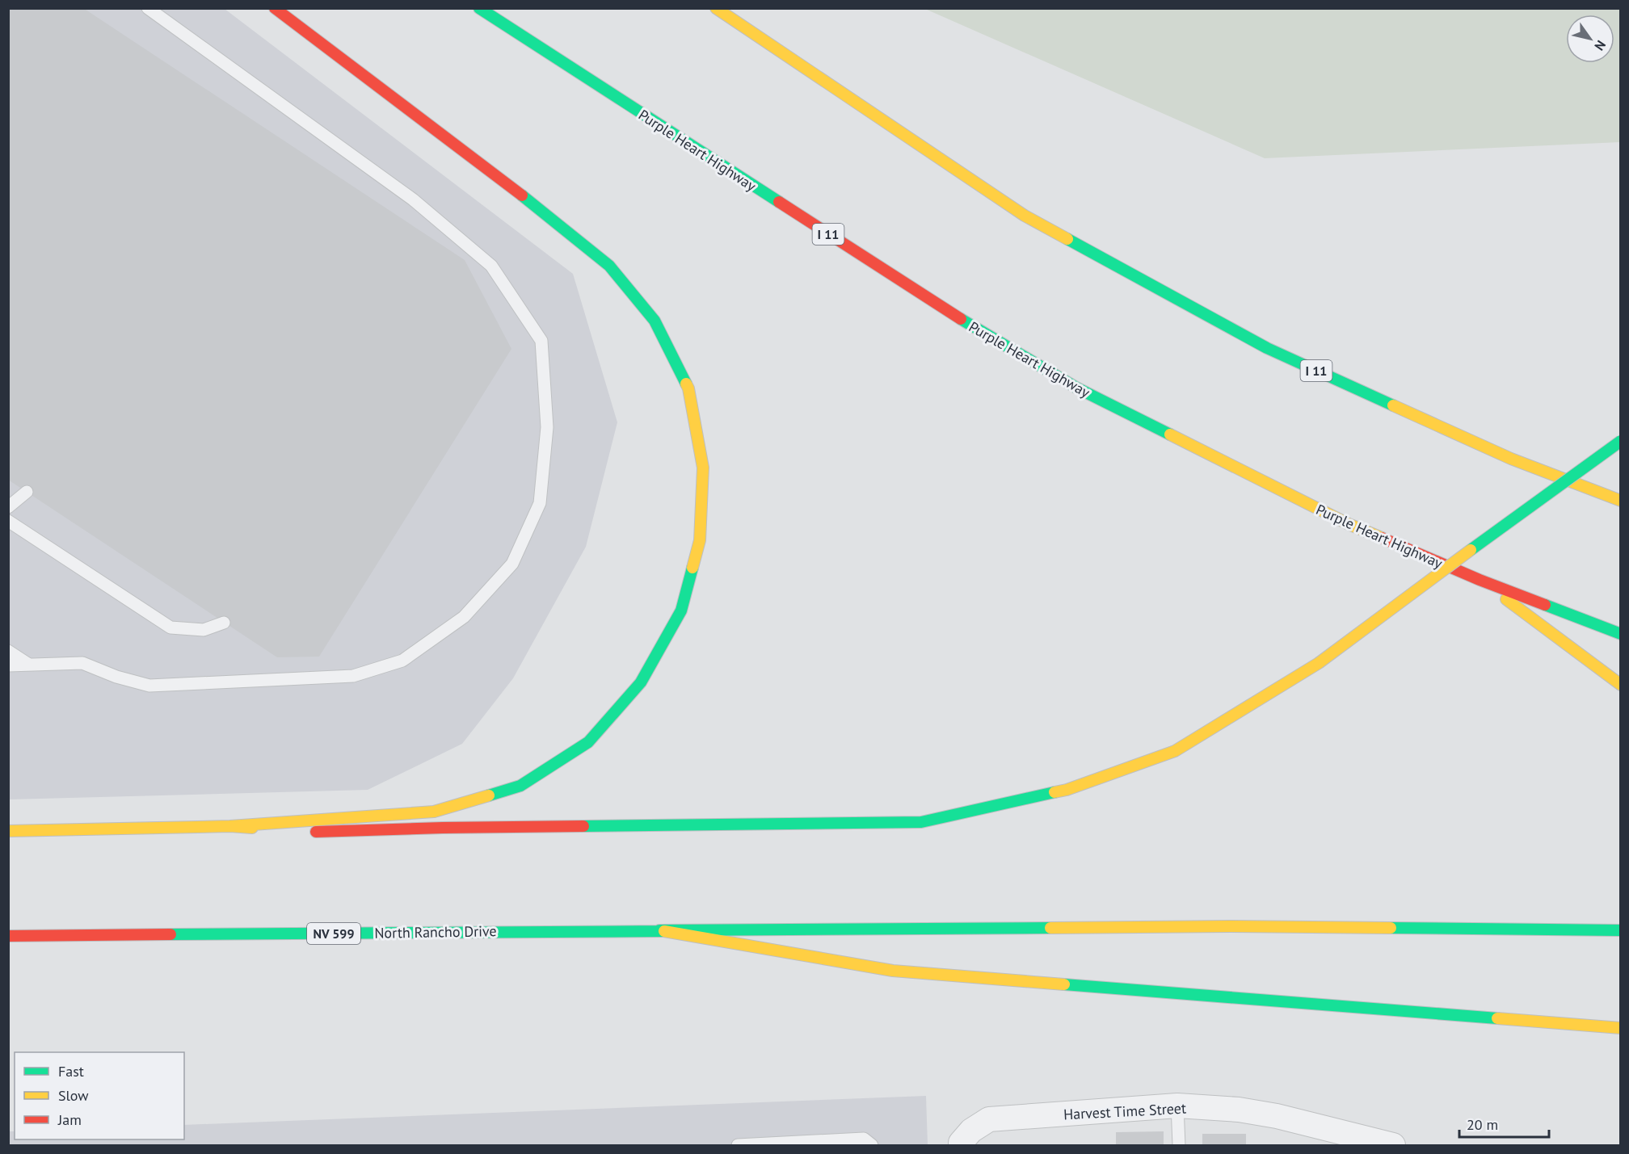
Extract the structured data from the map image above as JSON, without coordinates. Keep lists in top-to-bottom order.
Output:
{
  "streets": {
    "main road": [
      "Purple Heart Highway",
      "I 11",
      "North Rancho Drive",
      "NV 599"
    ],
    "street": ["Harvest Time Street"]
  },
  "legend": ["Fast", "Slow", "Jam"],
  "scale_bar": "20 m",
  "north": "bottom right"
}
